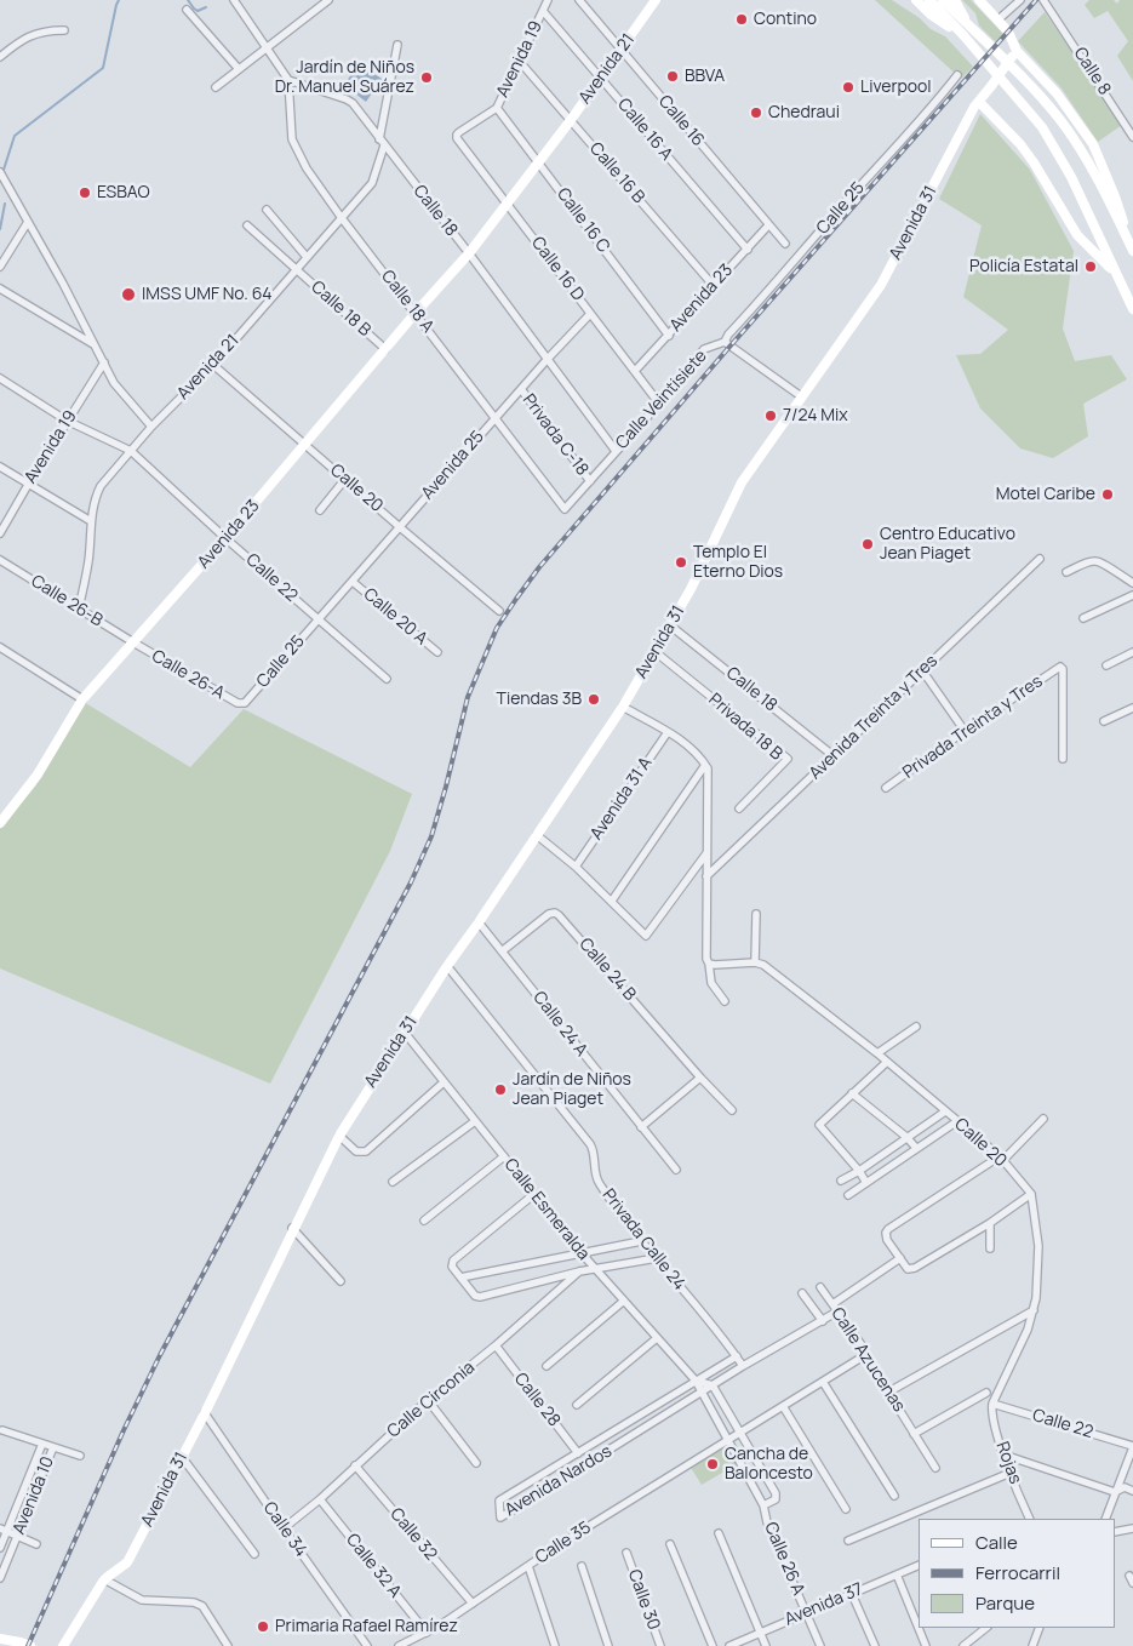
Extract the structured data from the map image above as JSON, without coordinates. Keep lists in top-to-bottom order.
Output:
{
  "streets": {
    "street": [
      "Avenida 19",
      "Avenida 21",
      "Calle 8",
      "Calle 16",
      "Calle 16 A",
      "Calle 16 B",
      "Calle 25",
      "Calle 18",
      "Calle 16 C",
      "Avenida 31",
      "Calle 16 D",
      "Avenida 23",
      "Calle 18 A",
      "Calle 18 B",
      "Calle Veintisiete",
      "Privada C-18",
      "Avenida 25",
      "Calle 20",
      "Calle 22",
      "Calle 26-B",
      "Calle 20 A",
      "Calle 26-A",
      "Avenida Treinta y Tres",
      "Privada 18 B",
      "Privada Treinta y Tres",
      "Avenida 31 A",
      "Calle 24 B",
      "Calle 24 A",
      "Calle Esmeralda",
      "Privada Calle 24",
      "Calle Azucenas",
      "Calle Circonia",
      "Calle 28",
      "Rojas",
      "Avenida Nardos",
      "Avenida 10",
      "Calle 34",
      "Calle 32",
      "Calle 35",
      "Calle 26 A",
      "Calle 32 A",
      "Calle 30",
      "Avenida 37"
    ]
  },
  "crossings": [
    ["Avenida 19", "Calle 16 A"],
    ["Avenida 19", "Calle 16 B"],
    ["Avenida 19", "Calle 16 C"],
    ["Avenida 19", "Calle 16 D"],
    ["Avenida 19", "Calle 22"],
    ["Avenida 21", "Calle 16"],
    ["Avenida 21", "Calle 16 A"],
    ["Avenida 21", "Calle 16 B"],
    ["Avenida 21", "Calle 18"],
    ["Avenida 21", "Calle 16 C"],
    ["Avenida 21", "Calle 16 D"],
    ["Avenida 21", "Avenida 23"],
    ["Avenida 21", "Calle 18 A"],
    ["Avenida 21", "Calle 18 B"],
    ["Avenida 21", "Calle 20"],
    ["Avenida 21", "Calle 22"],
    ["Avenida 21", "Calle 26-B"],
    ["Calle 16", "Avenida 23"],
    ["Calle 16 A", "Avenida 23"],
    ["Calle 16 B", "Avenida 23"],
    ["Calle 25", "Calle Veintisiete"],
    ["Calle 25", "Avenida 25"],
    ["Calle 25", "Calle 22"],
    ["Calle 25", "Calle 26-A"],
    ["Calle 18", "Avenida 31"],
    ["Calle 18", "Avenida 23"],
    ["Calle 18", "Calle 18 A"],
    ["Calle 18", "Calle Veintisiete"],
    ["Calle 18", "Avenida 25"],
    ["Calle 18", "Avenida Treinta y Tres"],
    ["Calle 16 C", "Avenida 23"],
    ["Avenida 31", "Calle Veintisiete"],
    ["Avenida 31", "Privada 18 B"],
    ["Avenida 31", "Calle 24 A"],
    ["Avenida 31", "Calle Esmeralda"],
    ["Avenida 31", "Privada Calle 24"],
    ["Avenida 31", "Calle 34"],
    ["Calle 16 D", "Avenida 23"],
    ["Calle 16 D", "Calle Veintisiete"],
    ["Calle 16 D", "Avenida 25"],
    ["Avenida 23", "Calle 18 A"],
    ["Avenida 23", "Calle 18 B"],
    ["Avenida 23", "Calle 20"],
    ["Avenida 23", "Calle 22"],
    ["Avenida 23", "Calle 26-B"],
    ["Avenida 23", "Calle 26-A"],
    ["Calle 18 A", "Calle Veintisiete"],
    ["Calle 18 A", "Avenida 25"],
    ["Calle Veintisiete", "Privada C-18"],
    ["Privada C-18", "Avenida 25"],
    ["Avenida 25", "Calle 20"],
    ["Avenida 25", "Calle 22"],
    ["Avenida 25", "Calle 20 A"],
    ["Calle 22", "Rojas"],
    ["Calle 26-B", "Calle 26-A"],
    ["Calle 24 B", "Calle 24 A"],
    ["Calle Esmeralda", "Avenida Nardos"],
    ["Calle Esmeralda", "Calle 35"],
    ["Calle Esmeralda", "Calle 26 A"],
    ["Privada Calle 24", "Avenida Nardos"],
    ["Calle Azucenas", "Avenida Nardos"],
    ["Calle Azucenas", "Calle 35"],
    ["Calle Circonia", "Calle 28"],
    ["Calle Circonia", "Calle 34"],
    ["Calle Circonia", "Calle 32"],
    ["Calle Circonia", "Calle 32 A"],
    ["Calle 28", "Avenida Nardos"],
    ["Calle 32", "Calle 35"],
    ["Calle 35", "Calle 26 A"],
    ["Calle 35", "Calle 32 A"],
    ["Calle 26 A", "Avenida 37"]
  ],
  "places": [
    "Contino",
    "BBVA",
    "Jardín de Niños Dr. Manuel Suárez",
    "Liverpool",
    "Chedraui",
    "ESBAO",
    "Policía Estatal",
    "IMSS UMF No. 64",
    "7/24 Mix",
    "Motel Caribe",
    "Centro Educativo Jean Piaget",
    "Templo El Eterno Dios",
    "Tiendas 3B",
    "Jardín de Niños Jean Piaget",
    "Cancha de Baloncesto",
    "Primaria Rafael Ramírez"
  ],
  "legend": ["Calle", "Ferrocarril", "Parque"]
}
